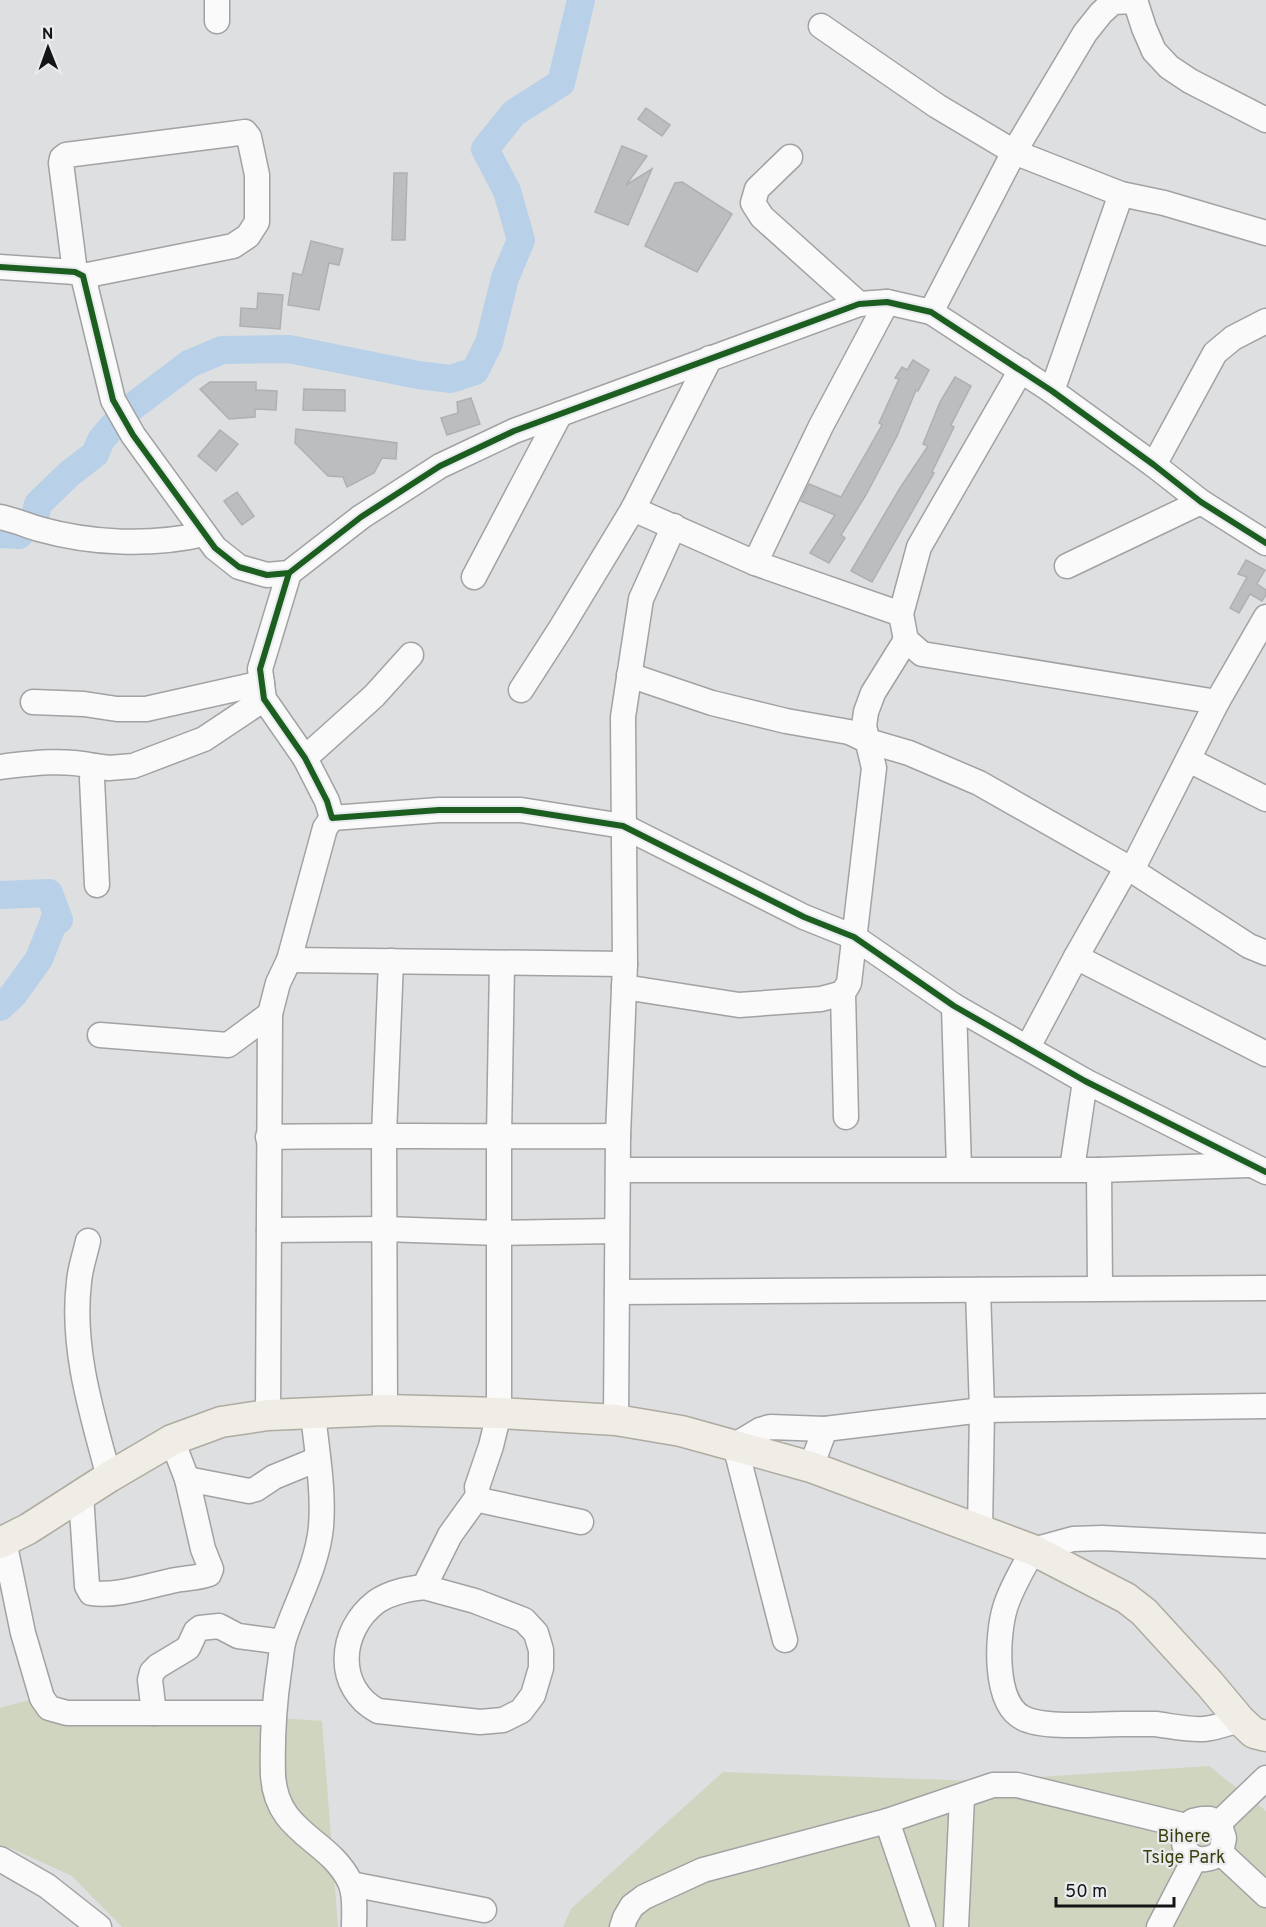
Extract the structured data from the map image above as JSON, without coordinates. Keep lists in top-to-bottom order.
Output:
{
  "parks": ["Bihere Tsige Park"],
  "scale_bar": "50 m",
  "north": "top"
}
